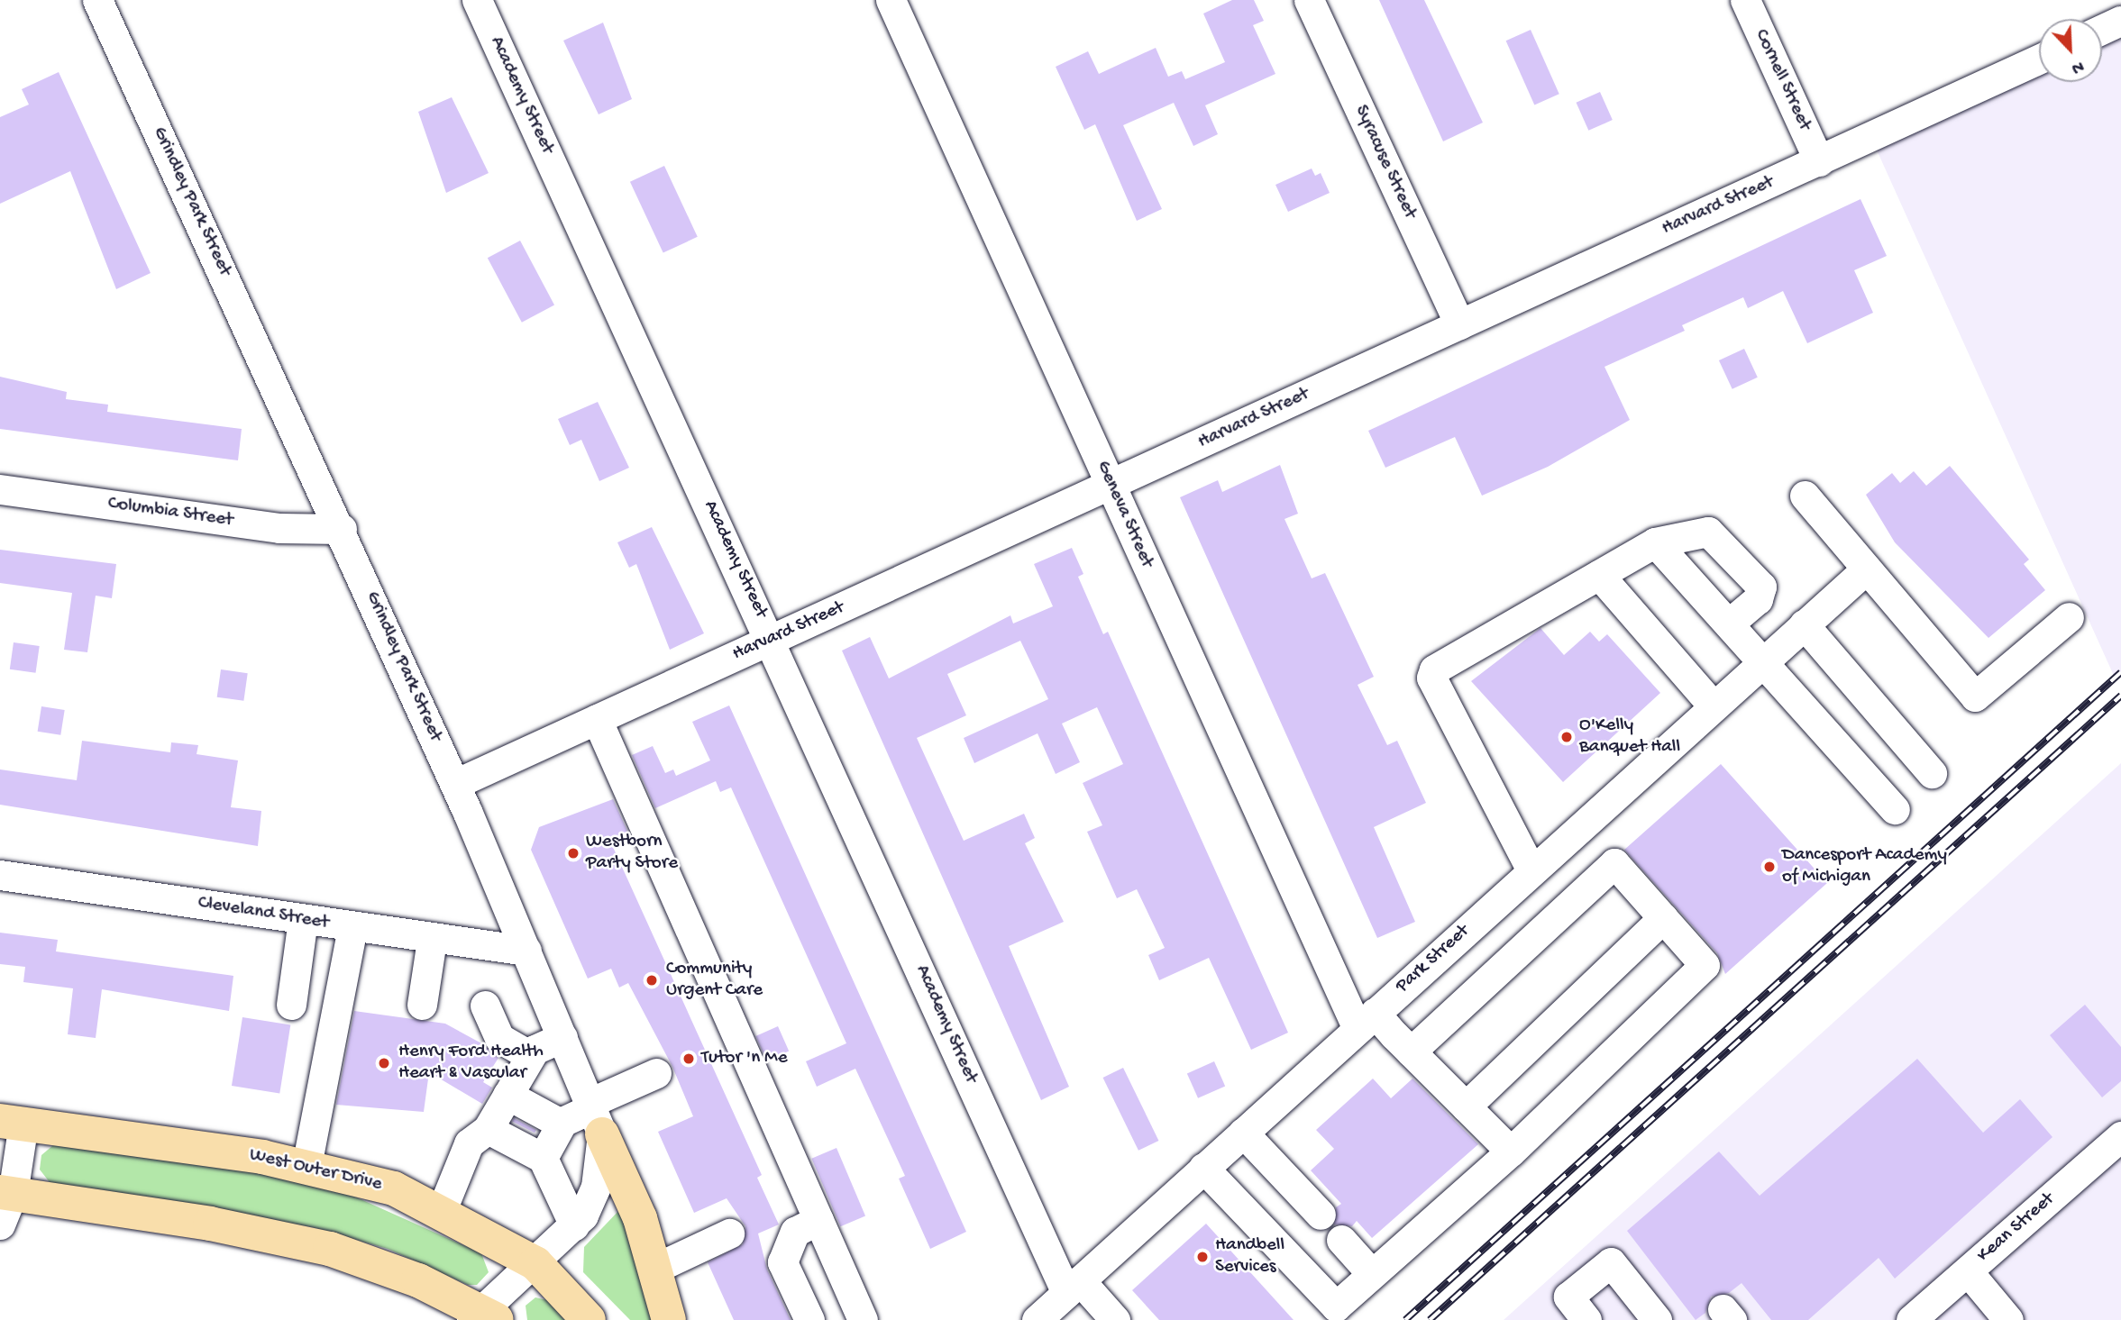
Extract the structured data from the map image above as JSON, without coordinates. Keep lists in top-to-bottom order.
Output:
{
  "streets": {
    "main road": ["West Outer Drive"],
    "street": [
      "Cornell Street",
      "Academy Street",
      "Syracuse Street",
      "Grindley Park Street",
      "Harvard Street",
      "Columbia Street",
      "Geneva Street",
      "Cleveland Street",
      "Park Street",
      "Kean Street"
    ]
  },
  "crossings": [
    ["Cornell Street", "Harvard Street"],
    ["Academy Street", "Harvard Street"],
    ["Academy Street", "Park Street"],
    ["Syracuse Street", "Harvard Street"],
    ["Grindley Park Street", "Harvard Street"],
    ["Grindley Park Street", "Columbia Street"],
    ["Grindley Park Street", "Cleveland Street"],
    ["Grindley Park Street", "West Outer Drive"],
    ["Harvard Street", "Geneva Street"],
    ["Geneva Street", "Park Street"]
  ],
  "places": [
    "O'Kelly Banquet Hall",
    "Westborn Party Store",
    "Dancesport Academy of Michigan",
    "Community Urgent Care",
    "Tutor 'n Me",
    "Henry Ford Health Heart & Vascular",
    "Handbell Services"
  ],
  "north": "bottom right"
}
